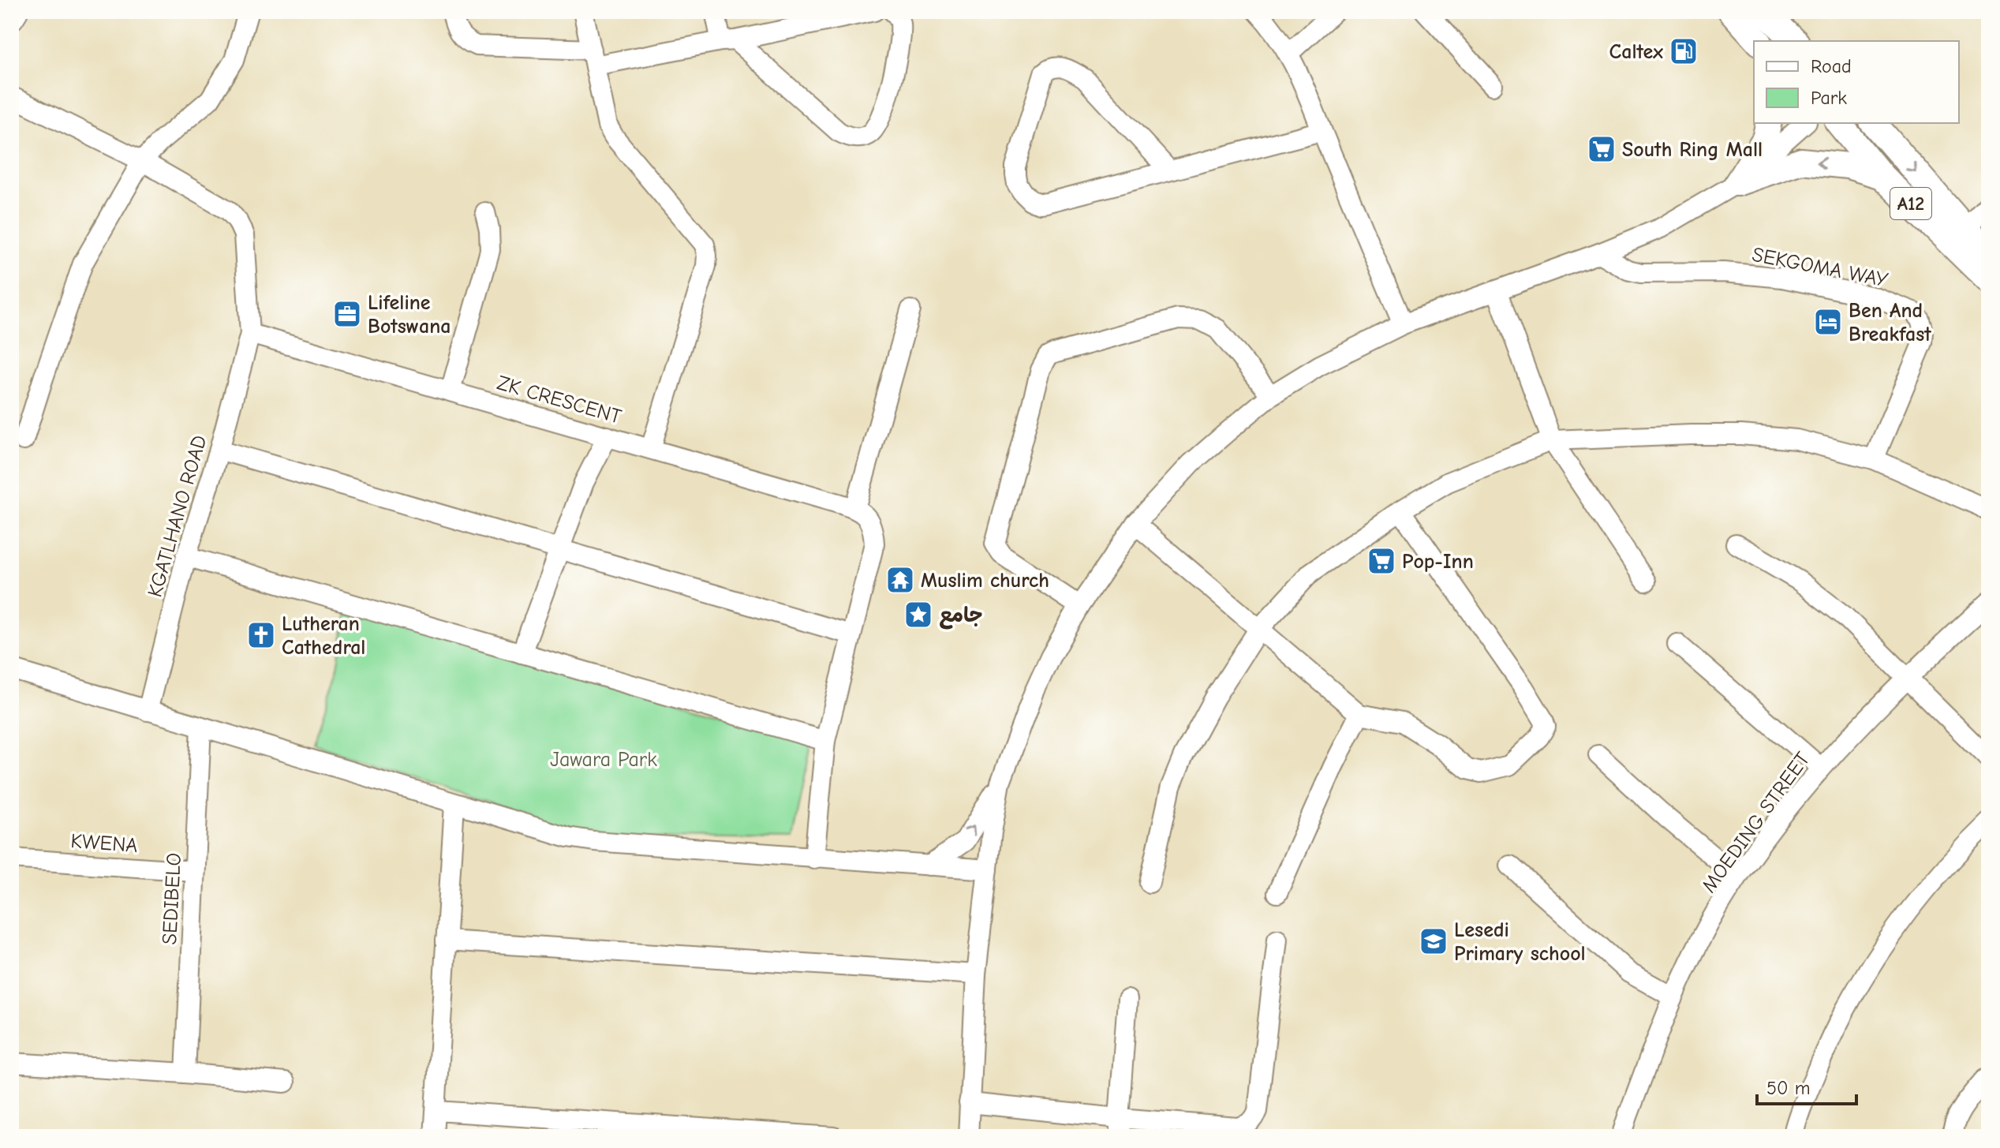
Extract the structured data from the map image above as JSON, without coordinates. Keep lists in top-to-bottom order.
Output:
{
  "streets": {
    "main road": ["A12"],
    "street": [
      "SEKGOMA WAY",
      "ZK CRESCENT",
      "KGATLHANO ROAD",
      "MOEDING STREET",
      "KWENA",
      "SEDIBELO"
    ]
  },
  "crossings": [
    ["ZK CRESCENT", "KGATLHANO ROAD"],
    ["KWENA", "SEDIBELO"]
  ],
  "parks": ["Jawara Park"],
  "places": {
    "fuel station": ["Caltex"],
    "supermarket": ["South Ring Mall", "Pop-Inn"],
    "office": ["Lifeline Botswana"],
    "hotel": ["Ben And Breakfast"],
    "temple": ["Muslim church"],
    "place": ["جامع"],
    "church": ["Lutheran Cathedral"],
    "school or university": ["Lesedi Primary school"]
  },
  "legend": ["Road", "Park"],
  "scale_bar": "50 m"
}
